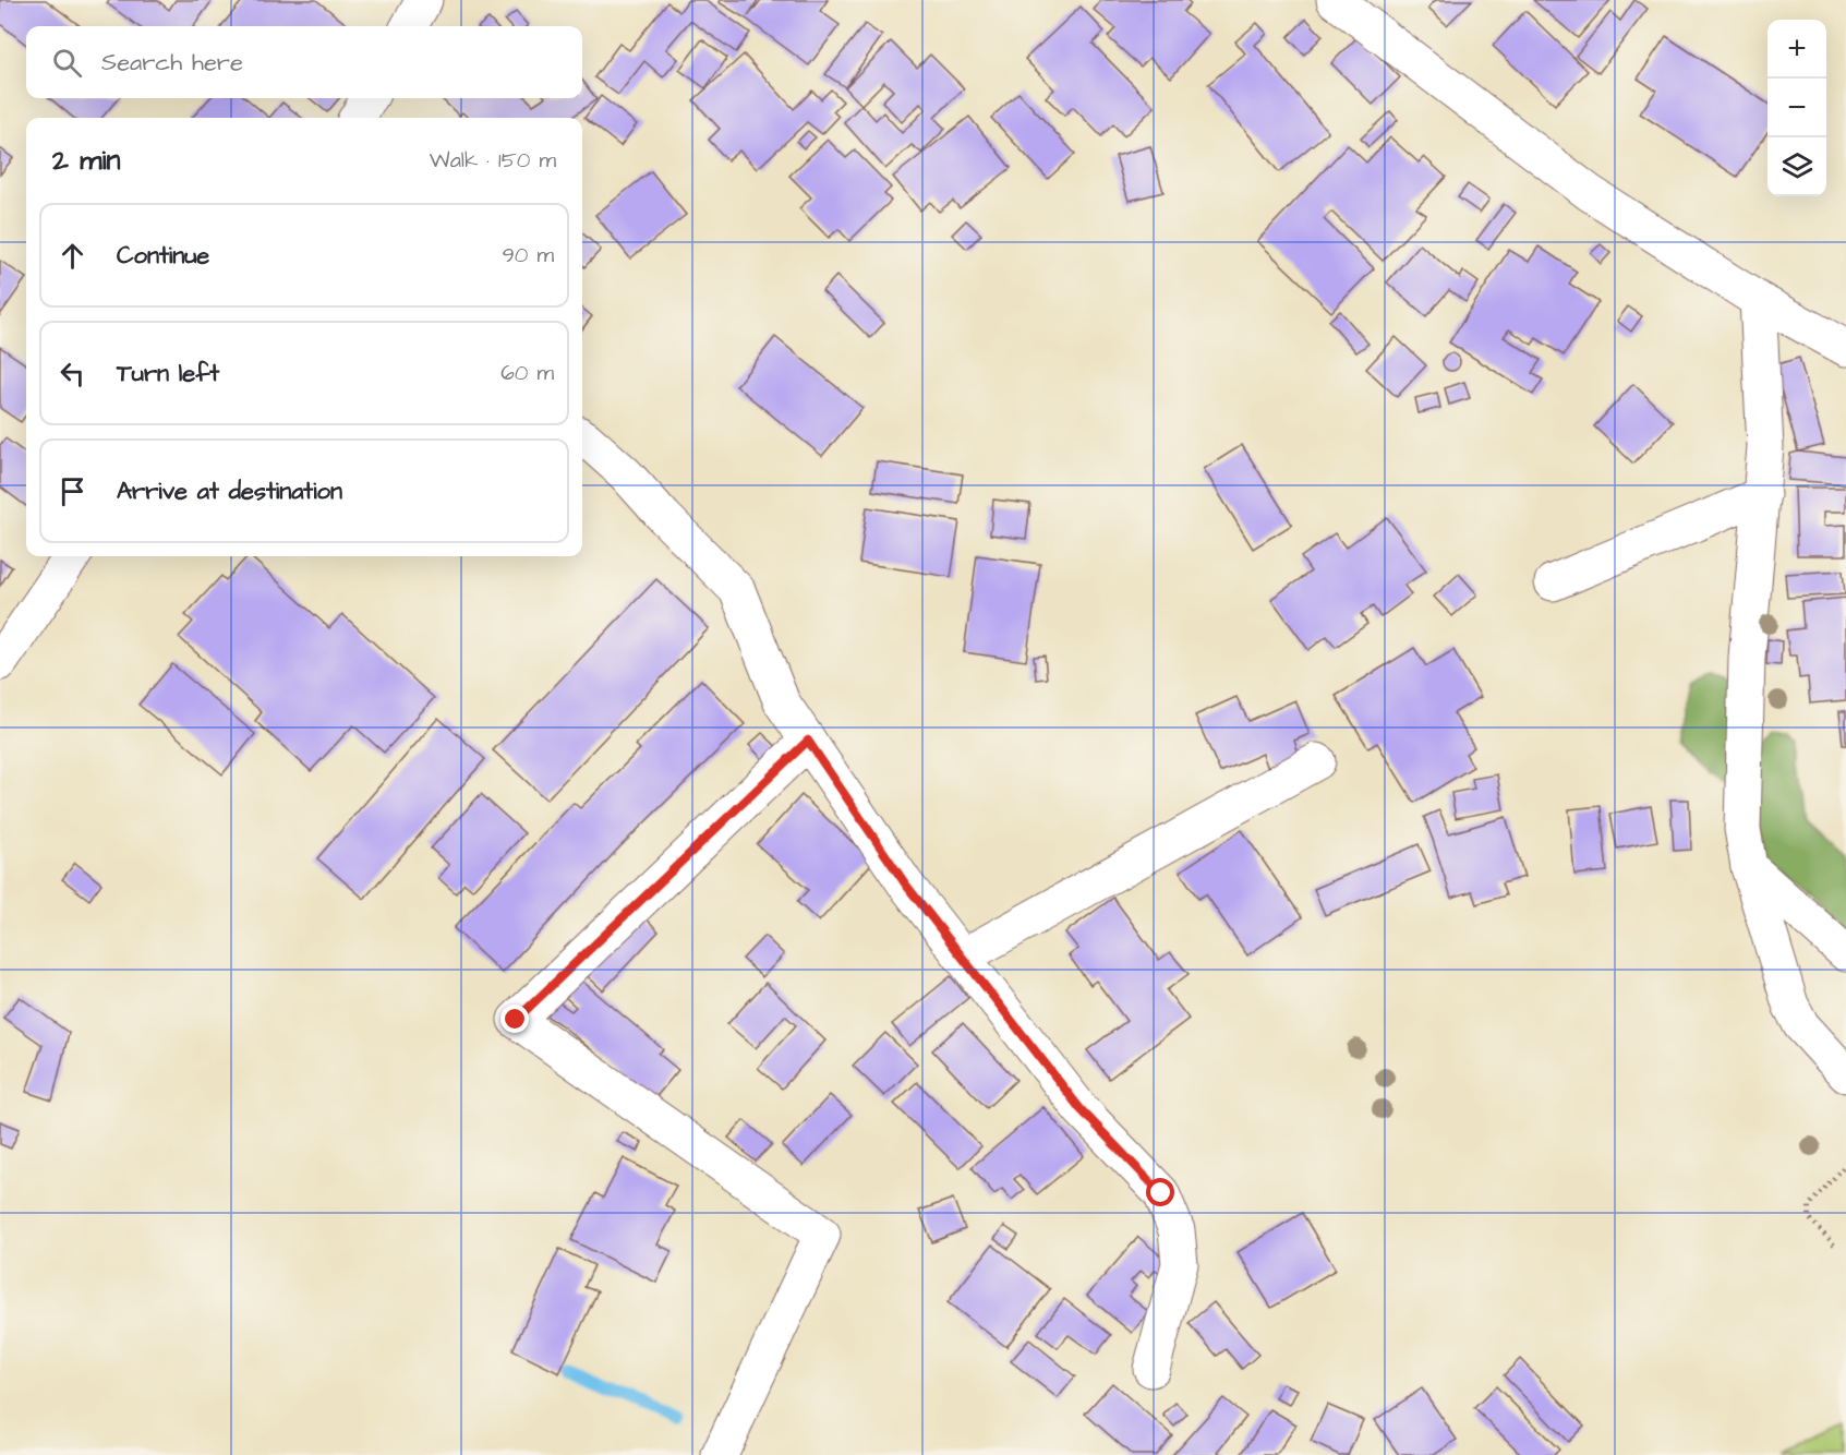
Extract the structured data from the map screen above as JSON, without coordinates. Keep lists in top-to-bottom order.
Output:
{
  "page": {
    "map_buttons": ["+", "−"],
    "search": "Search here",
    "heading": ["2 min", "Walk · 150 m"],
    "list": [
      ["Continue", "90 m"],
      ["Turn left", "60 m"],
      "Arrive at destination"
    ]
  }
}
